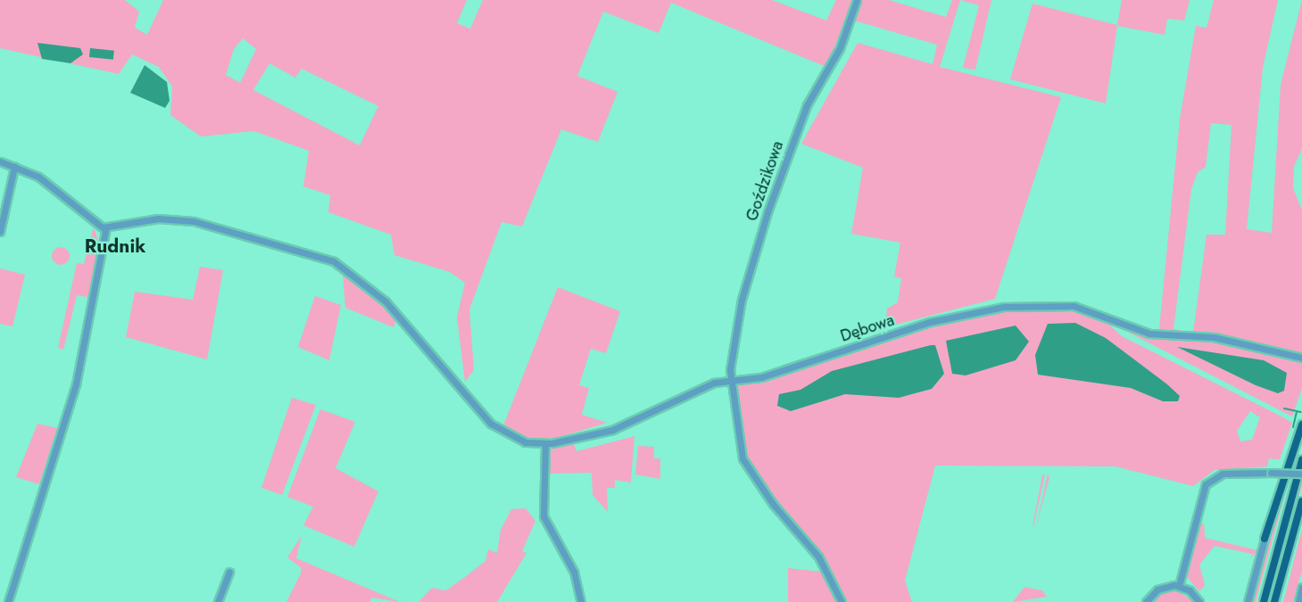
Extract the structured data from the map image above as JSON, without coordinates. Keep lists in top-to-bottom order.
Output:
{
  "streets": {
    "street": ["Goździkowa", "Dębowa"]
  },
  "crossings": [
    ["Goździkowa", "Dębowa"]
  ],
  "districts": ["Rudnik"]
}
